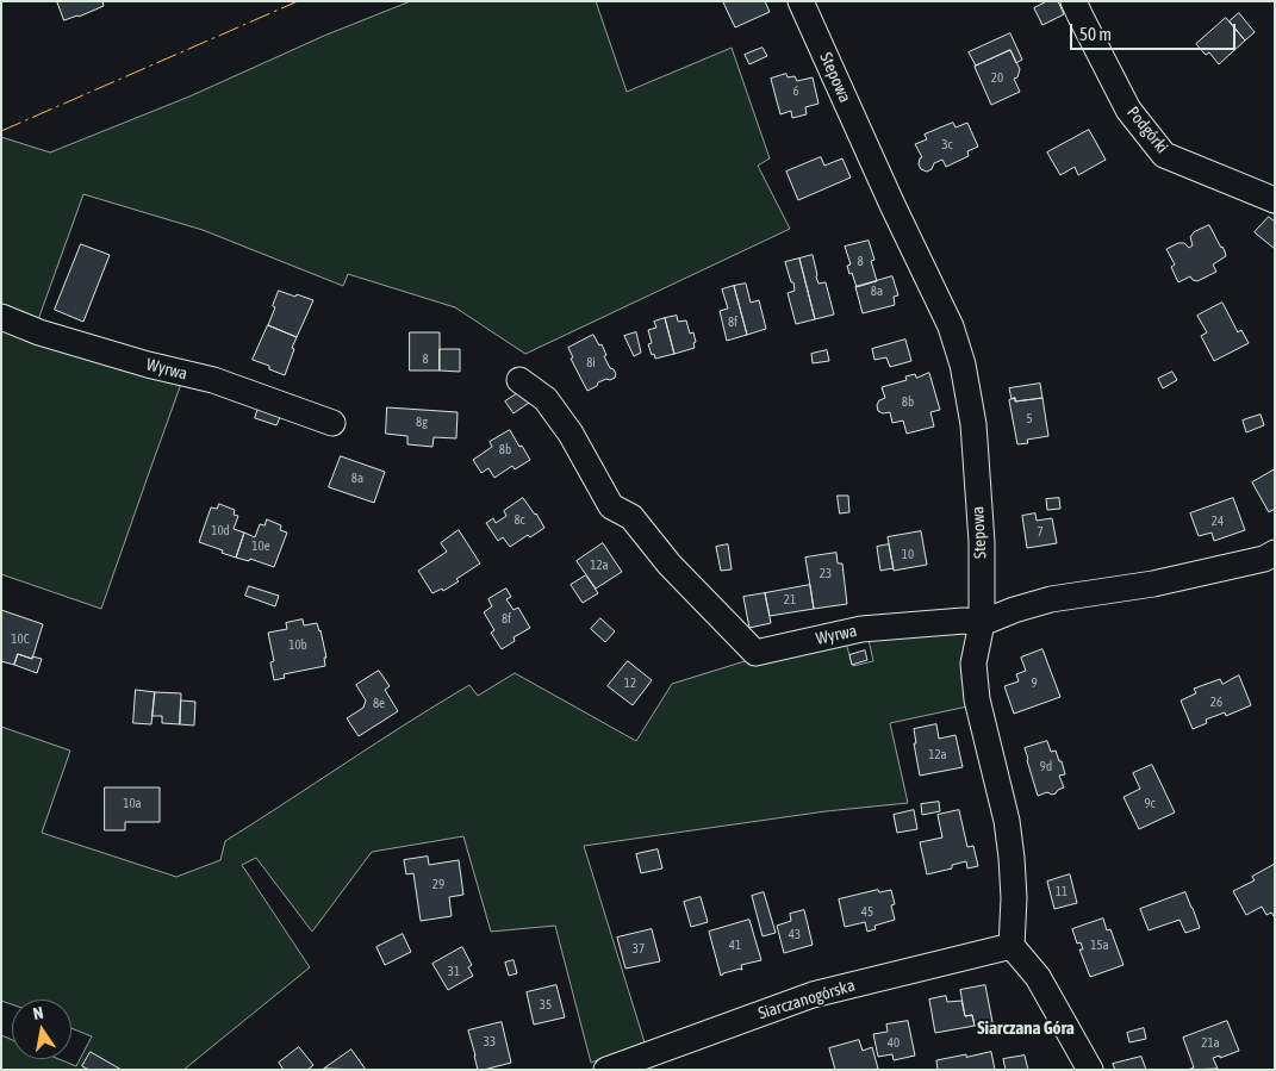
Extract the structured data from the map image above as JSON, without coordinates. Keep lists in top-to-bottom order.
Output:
{
  "streets": {
    "street": [
      "Stepowa",
      "Podgórki",
      "Wyrwa",
      "Siarczanogórska"
    ]
  },
  "crossings": [
    ["Stepowa", "Wyrwa"],
    ["Stepowa", "Siarczanogórska"]
  ],
  "districts": ["Siarczana Góra"],
  "house_numbers": [
    "20",
    "6",
    "3c",
    "8",
    "8a",
    "8f",
    "8",
    "8i",
    "8b",
    "5",
    "8g",
    "8b",
    "8a",
    "8c",
    "24",
    "10d",
    "7",
    "10e",
    "10",
    "12a",
    "23",
    "21",
    "8f",
    "10C",
    "10b",
    "12",
    "9",
    "26",
    "8e",
    "12a",
    "9d",
    "10a",
    "9c",
    "29",
    "11",
    "45",
    "43",
    "41",
    "15a",
    "37",
    "31",
    "35",
    "33",
    "40",
    "21a"
  ],
  "scale_bar": "50 m",
  "north": "top"
}
